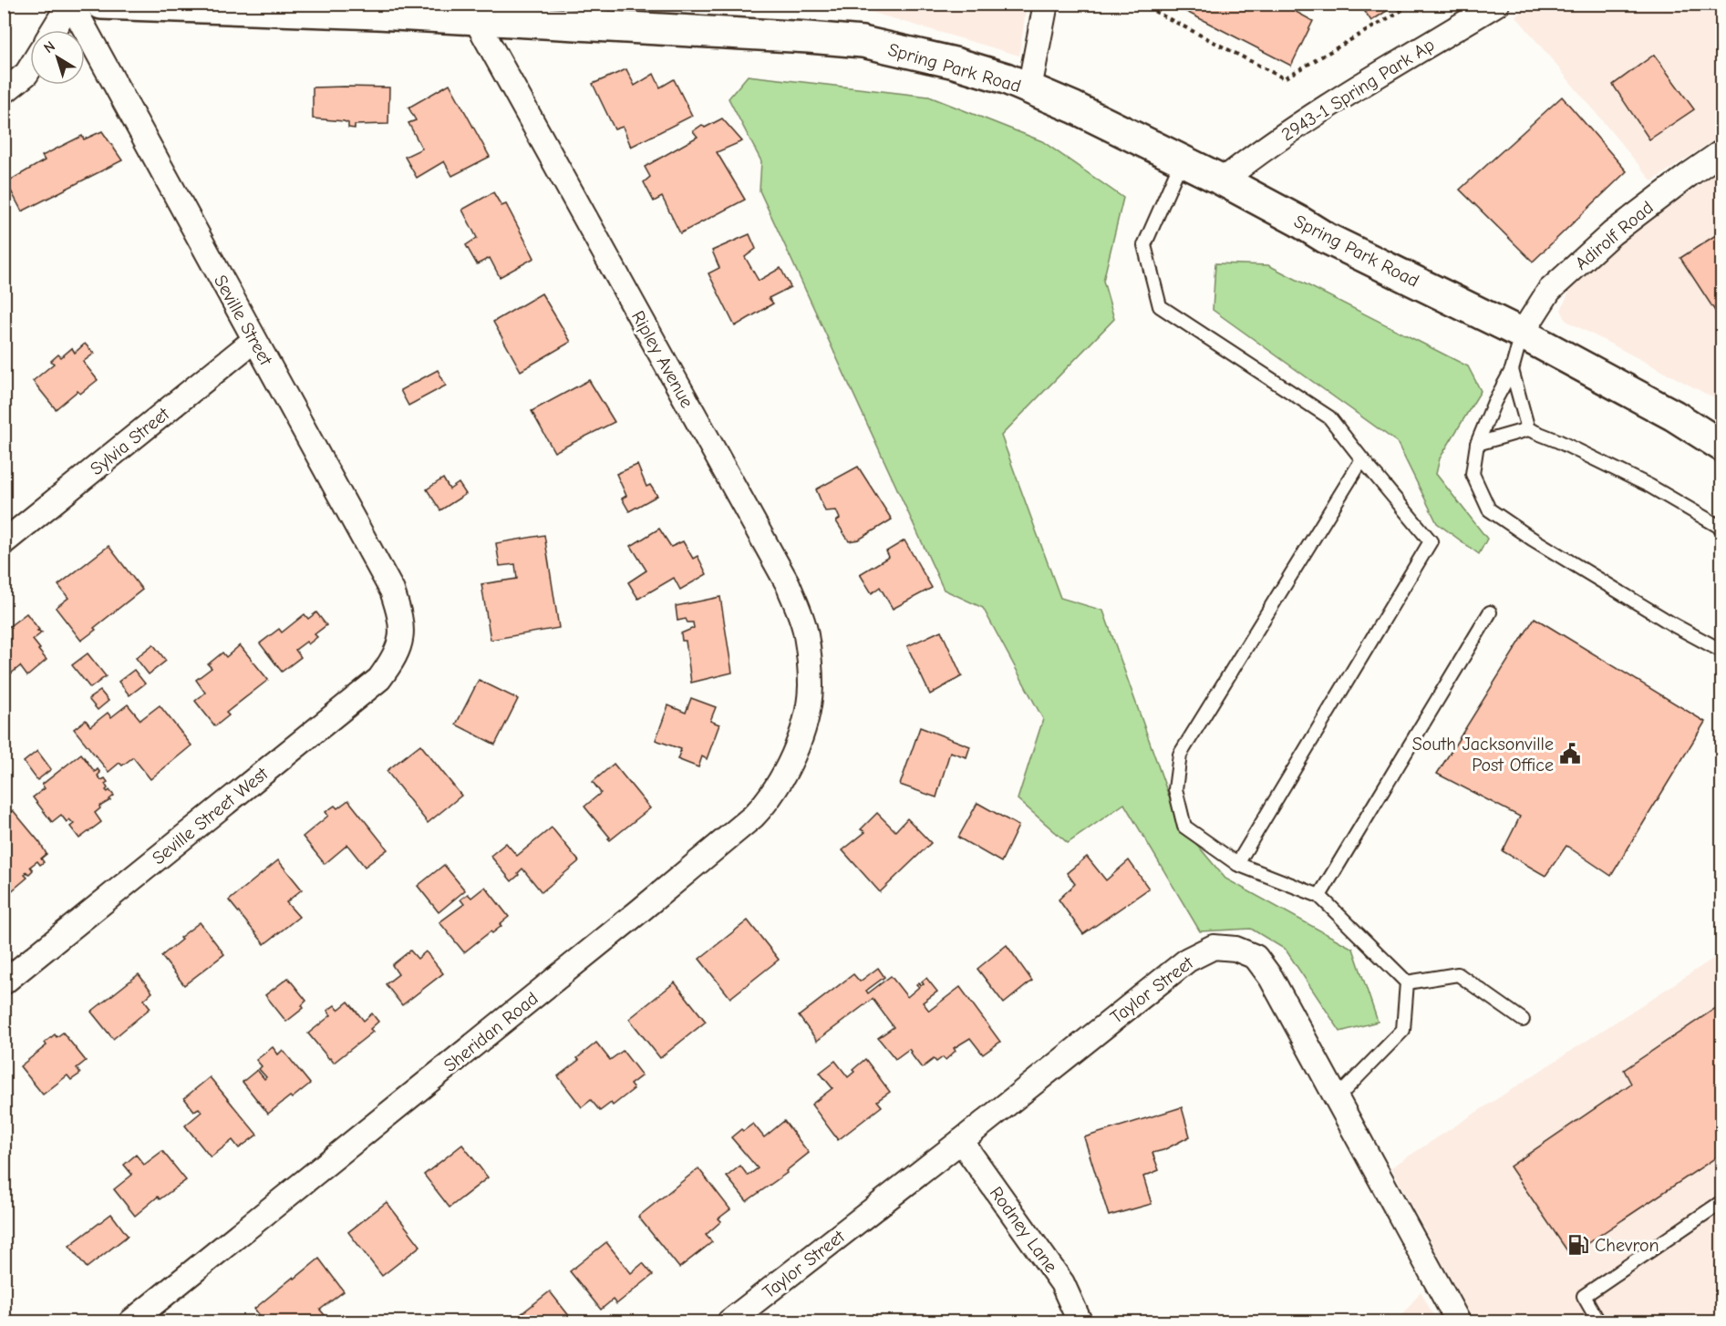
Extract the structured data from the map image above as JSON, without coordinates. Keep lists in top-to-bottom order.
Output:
{
  "streets": {
    "main road": ["Spring Park Road"],
    "street": [
      "2943-1 Spring Park Ap",
      "Adirolf Road",
      "Seville Street",
      "Ripley Avenue",
      "Sylvia Street",
      "Seville Street West",
      "Taylor Street",
      "Sheridan Road",
      "Rodney Lane"
    ]
  },
  "crossings": [
    ["Spring Park Road", "2943-1 Spring Park Ap"],
    ["Spring Park Road", "Adirolf Road"],
    ["Spring Park Road", "Ripley Avenue"],
    ["Seville Street", "Sylvia Street"],
    ["Seville Street", "Seville Street West"],
    ["Ripley Avenue", "Sheridan Road"],
    ["Taylor Street", "Rodney Lane"]
  ],
  "places": {
    "public building": ["South Jacksonville Post Office"],
    "fuel station": ["Chevron"]
  },
  "north": "top left"
}
